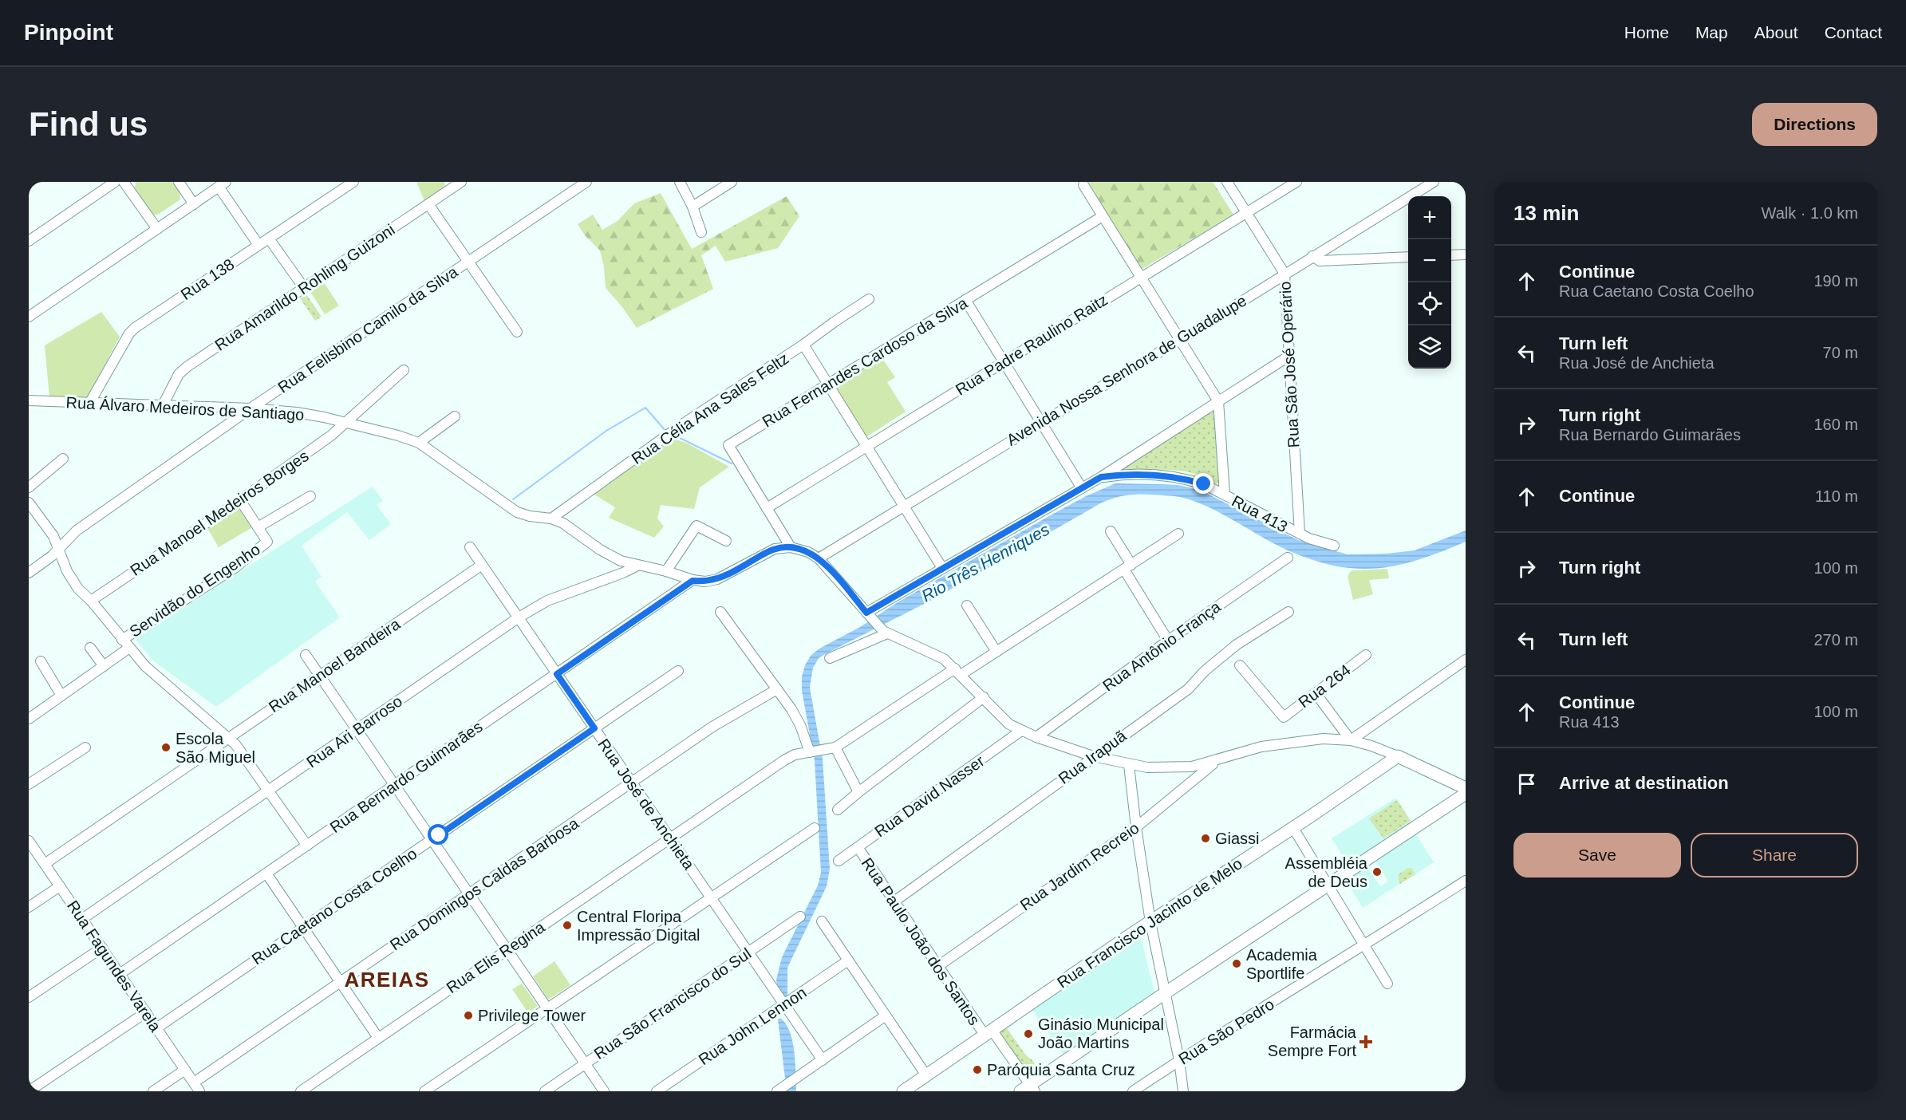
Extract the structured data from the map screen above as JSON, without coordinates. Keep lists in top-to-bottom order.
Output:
{
  "streets": {
    "main road": ["Rua Francisco Jacinto de Melo"],
    "street": [
      "Rua 138",
      "Rua Amarildo Rohling Guizoni",
      "Rua Felisbino Camilo da Silva",
      "Rua Padre Raulino Raitz",
      "Rua Fernandes Cardoso da Silva",
      "Rua São José Operário",
      "Avenida Nossa Senhora de Guadalupe",
      "Rua Álvaro Medeiros de Santiago",
      "Rua Célia Ana Sales Feltz",
      "Rua Manoel Medeiros Borges",
      "Rua 413",
      "Servidão do Engenho",
      "Rua Antônio França",
      "Rua Manoel Bandeira",
      "Rua 264",
      "Rua Ari Barroso",
      "Rua Irapuã",
      "Rua Bernardo Guimarães",
      "Rua David Nasser",
      "Rua José de Anchieta",
      "Rua Jardim Recreio",
      "Rua Domingos Caldas Barbosa",
      "Rua Caetano Costa Coelho",
      "Rua Paulo João dos Santos",
      "Rua Elis Regina",
      "Rua Fagundes Varela",
      "Rua São Francisco do Sul",
      "Rua John Lennon",
      "Rua São Pedro"
    ]
  },
  "crossings": [
    ["Rua 138", "Rua Álvaro Medeiros de Santiago"],
    ["Rua Amarildo Rohling Guizoni", "Rua Álvaro Medeiros de Santiago"],
    ["Rua Felisbino Camilo da Silva", "Rua Álvaro Medeiros de Santiago"],
    ["Rua Padre Raulino Raitz", "Rua Fernandes Cardoso da Silva"],
    ["Rua Padre Raulino Raitz", "Rua São José Operário"],
    ["Rua Fernandes Cardoso da Silva", "Rua Álvaro Medeiros de Santiago"],
    ["Rua São José Operário", "Avenida Nossa Senhora de Guadalupe"],
    ["Rua São José Operário", "Rua 413"],
    ["Rua Álvaro Medeiros de Santiago", "Rua Célia Ana Sales Feltz"],
    ["Rua Álvaro Medeiros de Santiago", "Rua Manoel Medeiros Borges"],
    ["Rua Álvaro Medeiros de Santiago", "Rua Ari Barroso"],
    ["Rua Álvaro Medeiros de Santiago", "Rua Bernardo Guimarães"],
    ["Rua Manoel Bandeira", "Rua José de Anchieta"],
    ["Rua Manoel Bandeira", "Rua Fagundes Varela"],
    ["Rua Ari Barroso", "Rua José de Anchieta"],
    ["Rua Ari Barroso", "Rua Fagundes Varela"],
    ["Rua Irapuã", "Rua Paulo João dos Santos"],
    ["Rua Bernardo Guimarães", "Rua José de Anchieta"],
    ["Rua Bernardo Guimarães", "Rua Fagundes Varela"],
    ["Rua David Nasser", "Rua Paulo João dos Santos"],
    ["Rua José de Anchieta", "Rua Domingos Caldas Barbosa"],
    ["Rua José de Anchieta", "Rua Caetano Costa Coelho"],
    ["Rua José de Anchieta", "Rua Elis Regina"],
    ["Rua José de Anchieta", "Rua São Francisco do Sul"],
    ["Rua José de Anchieta", "Rua John Lennon"],
    ["Rua Jardim Recreio", "Rua Paulo João dos Santos"],
    ["Rua Domingos Caldas Barbosa", "Rua Fagundes Varela"],
    ["Rua Caetano Costa Coelho", "Rua Fagundes Varela"],
    ["Rua Francisco Jacinto de Melo", "Rua Paulo João dos Santos"]
  ],
  "districts": ["AREIAS"],
  "water": ["Rio Três Henriques"],
  "places": {
    "other": [
      "Escola São Miguel",
      "Giassi",
      "Assembléia de Deus",
      "Central Floripa Impressão Digital",
      "Academia Sportlife",
      "Privilege Tower",
      "Ginásio Municipal João Martins",
      "Paróquia Santa Cruz"
    ],
    "health": ["Farmácia Sempre Fort"]
  },
  "page": {
    "header": "Pinpoint",
    "nav": [
      "Home",
      "Map",
      "About",
      "Contact"
    ],
    "buttons": [
      "Directions",
      ["Save", "Share"]
    ],
    "title": "Find us",
    "heading": ["13 min", "Walk · 1.0 km"],
    "map_buttons": ["+", "−"],
    "list": [
      ["Continue", "Rua Caetano Costa Coelho", "190 m"],
      ["Turn left", "Rua José de Anchieta", "70 m"],
      ["Turn right", "Rua Bernardo Guimarães", "160 m"],
      ["Continue", "110 m"],
      ["Turn right", "100 m"],
      ["Turn left", "270 m"],
      ["Continue", "Rua 413", "100 m"],
      "Arrive at destination"
    ]
  }
}
